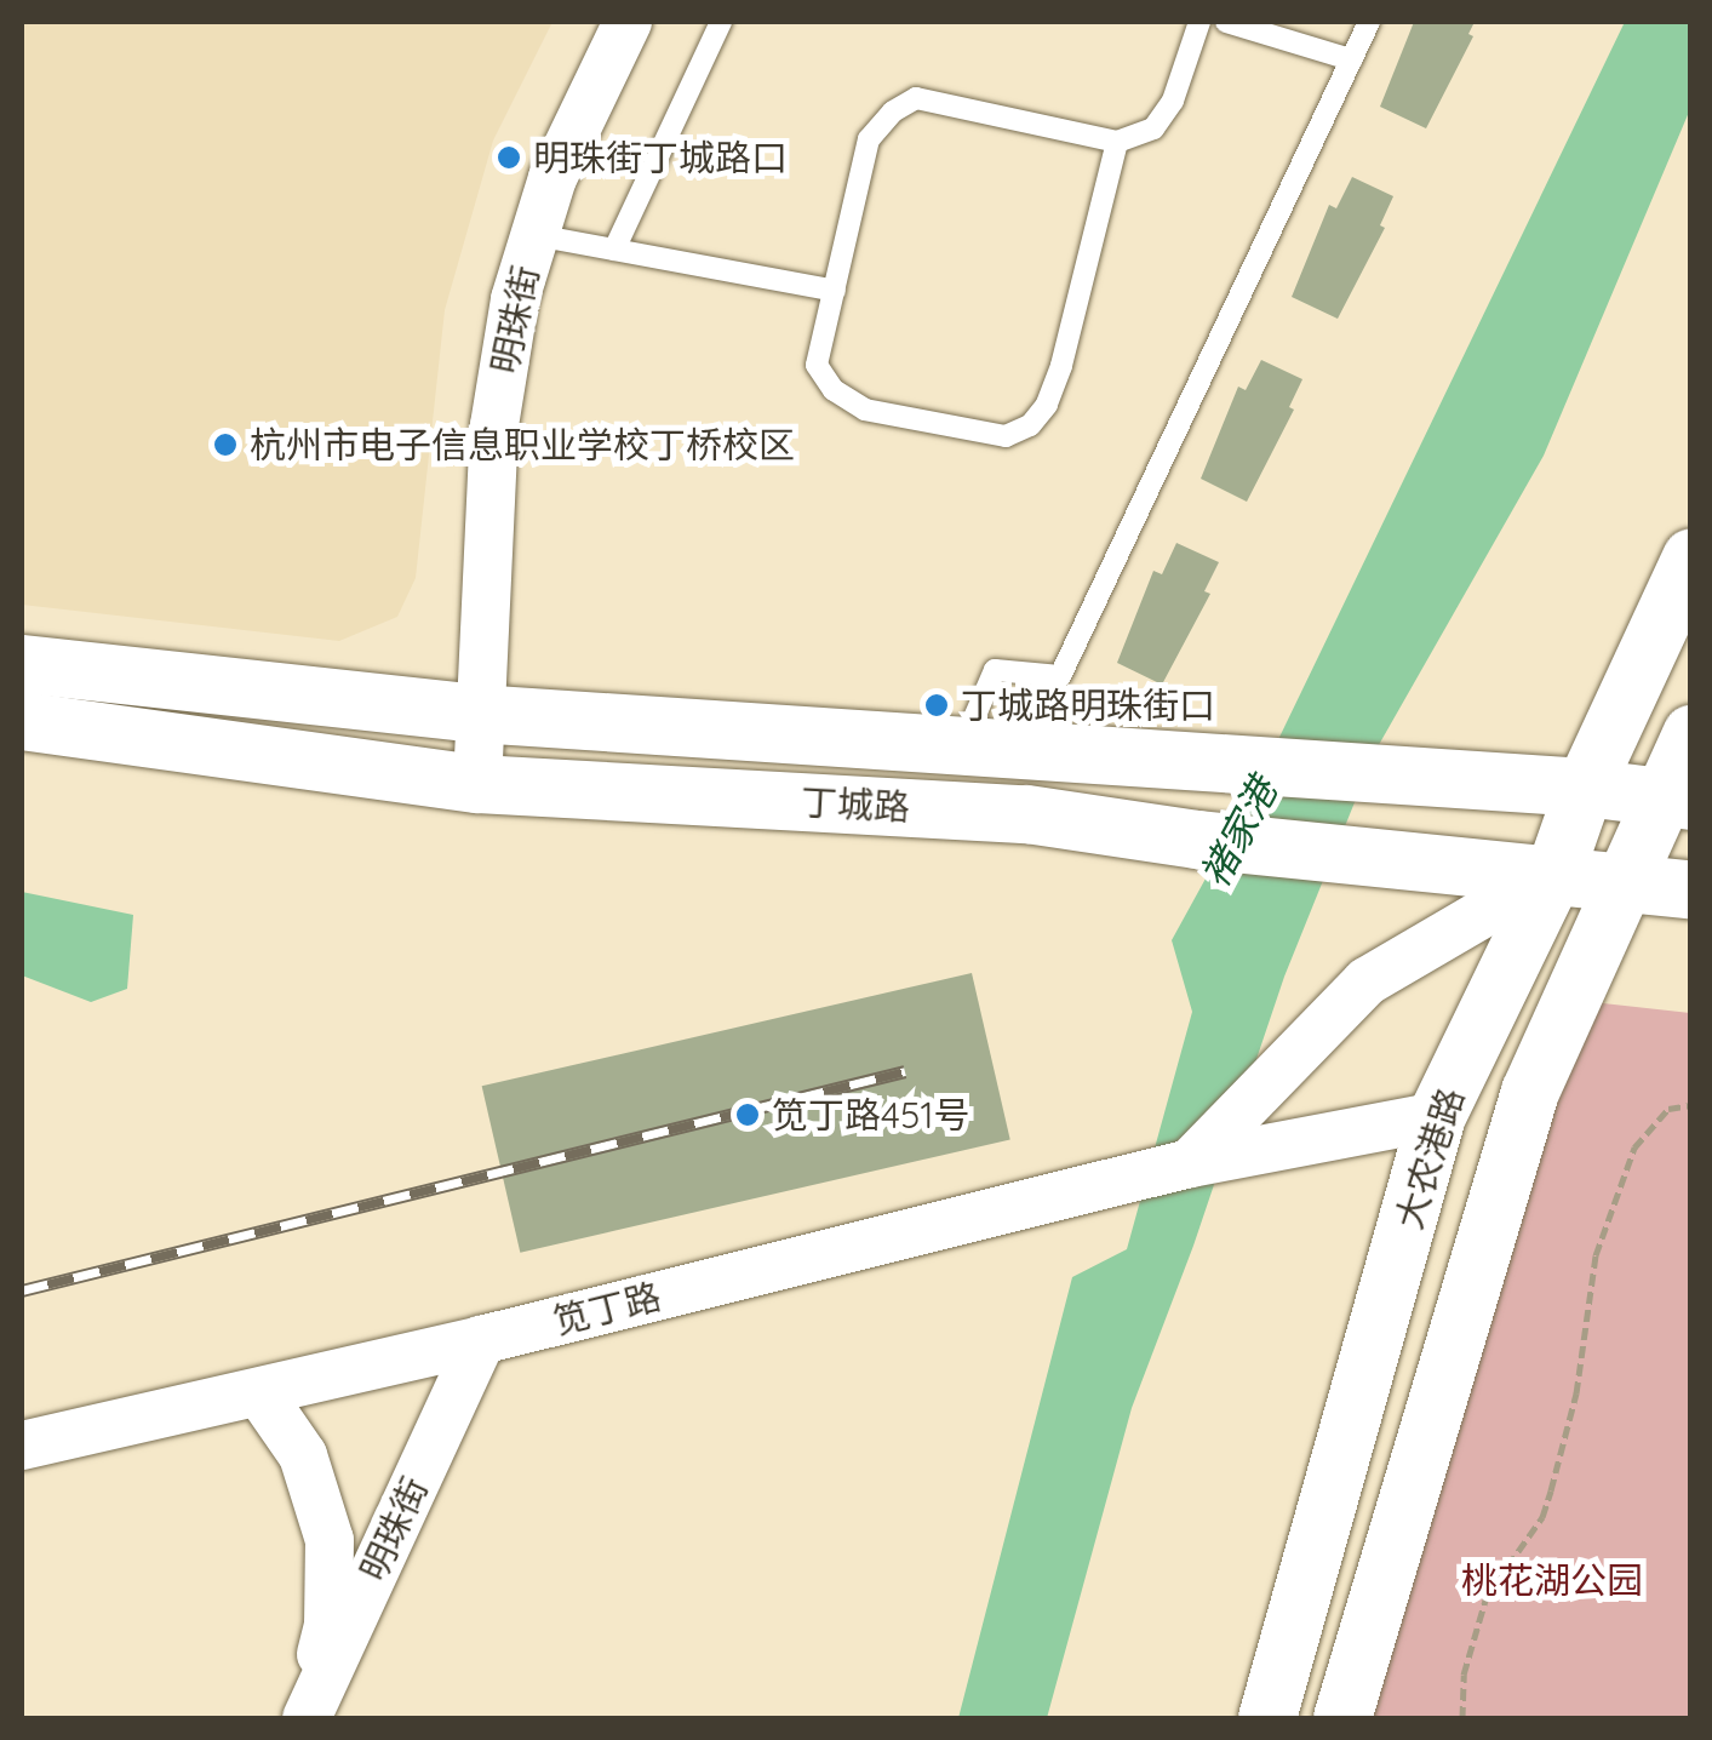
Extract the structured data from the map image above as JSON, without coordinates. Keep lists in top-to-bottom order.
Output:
{
  "streets": {
    "main road": ["丁城路", "大农港路"],
    "street": ["明珠街", "笕丁路"]
  },
  "crossings": [
    ["明珠街", "丁城路"],
    ["明珠街", "笕丁路"],
    ["丁城路", "大农港路"],
    ["大农港路", "笕丁路"]
  ],
  "water": ["褚家港"],
  "parks": ["桃花湖公园"],
  "places": [
    "明珠街丁城路口",
    "杭州市电子信息职业学校丁桥校区",
    "丁城路明珠街口",
    "笕丁路451号"
  ]
}
